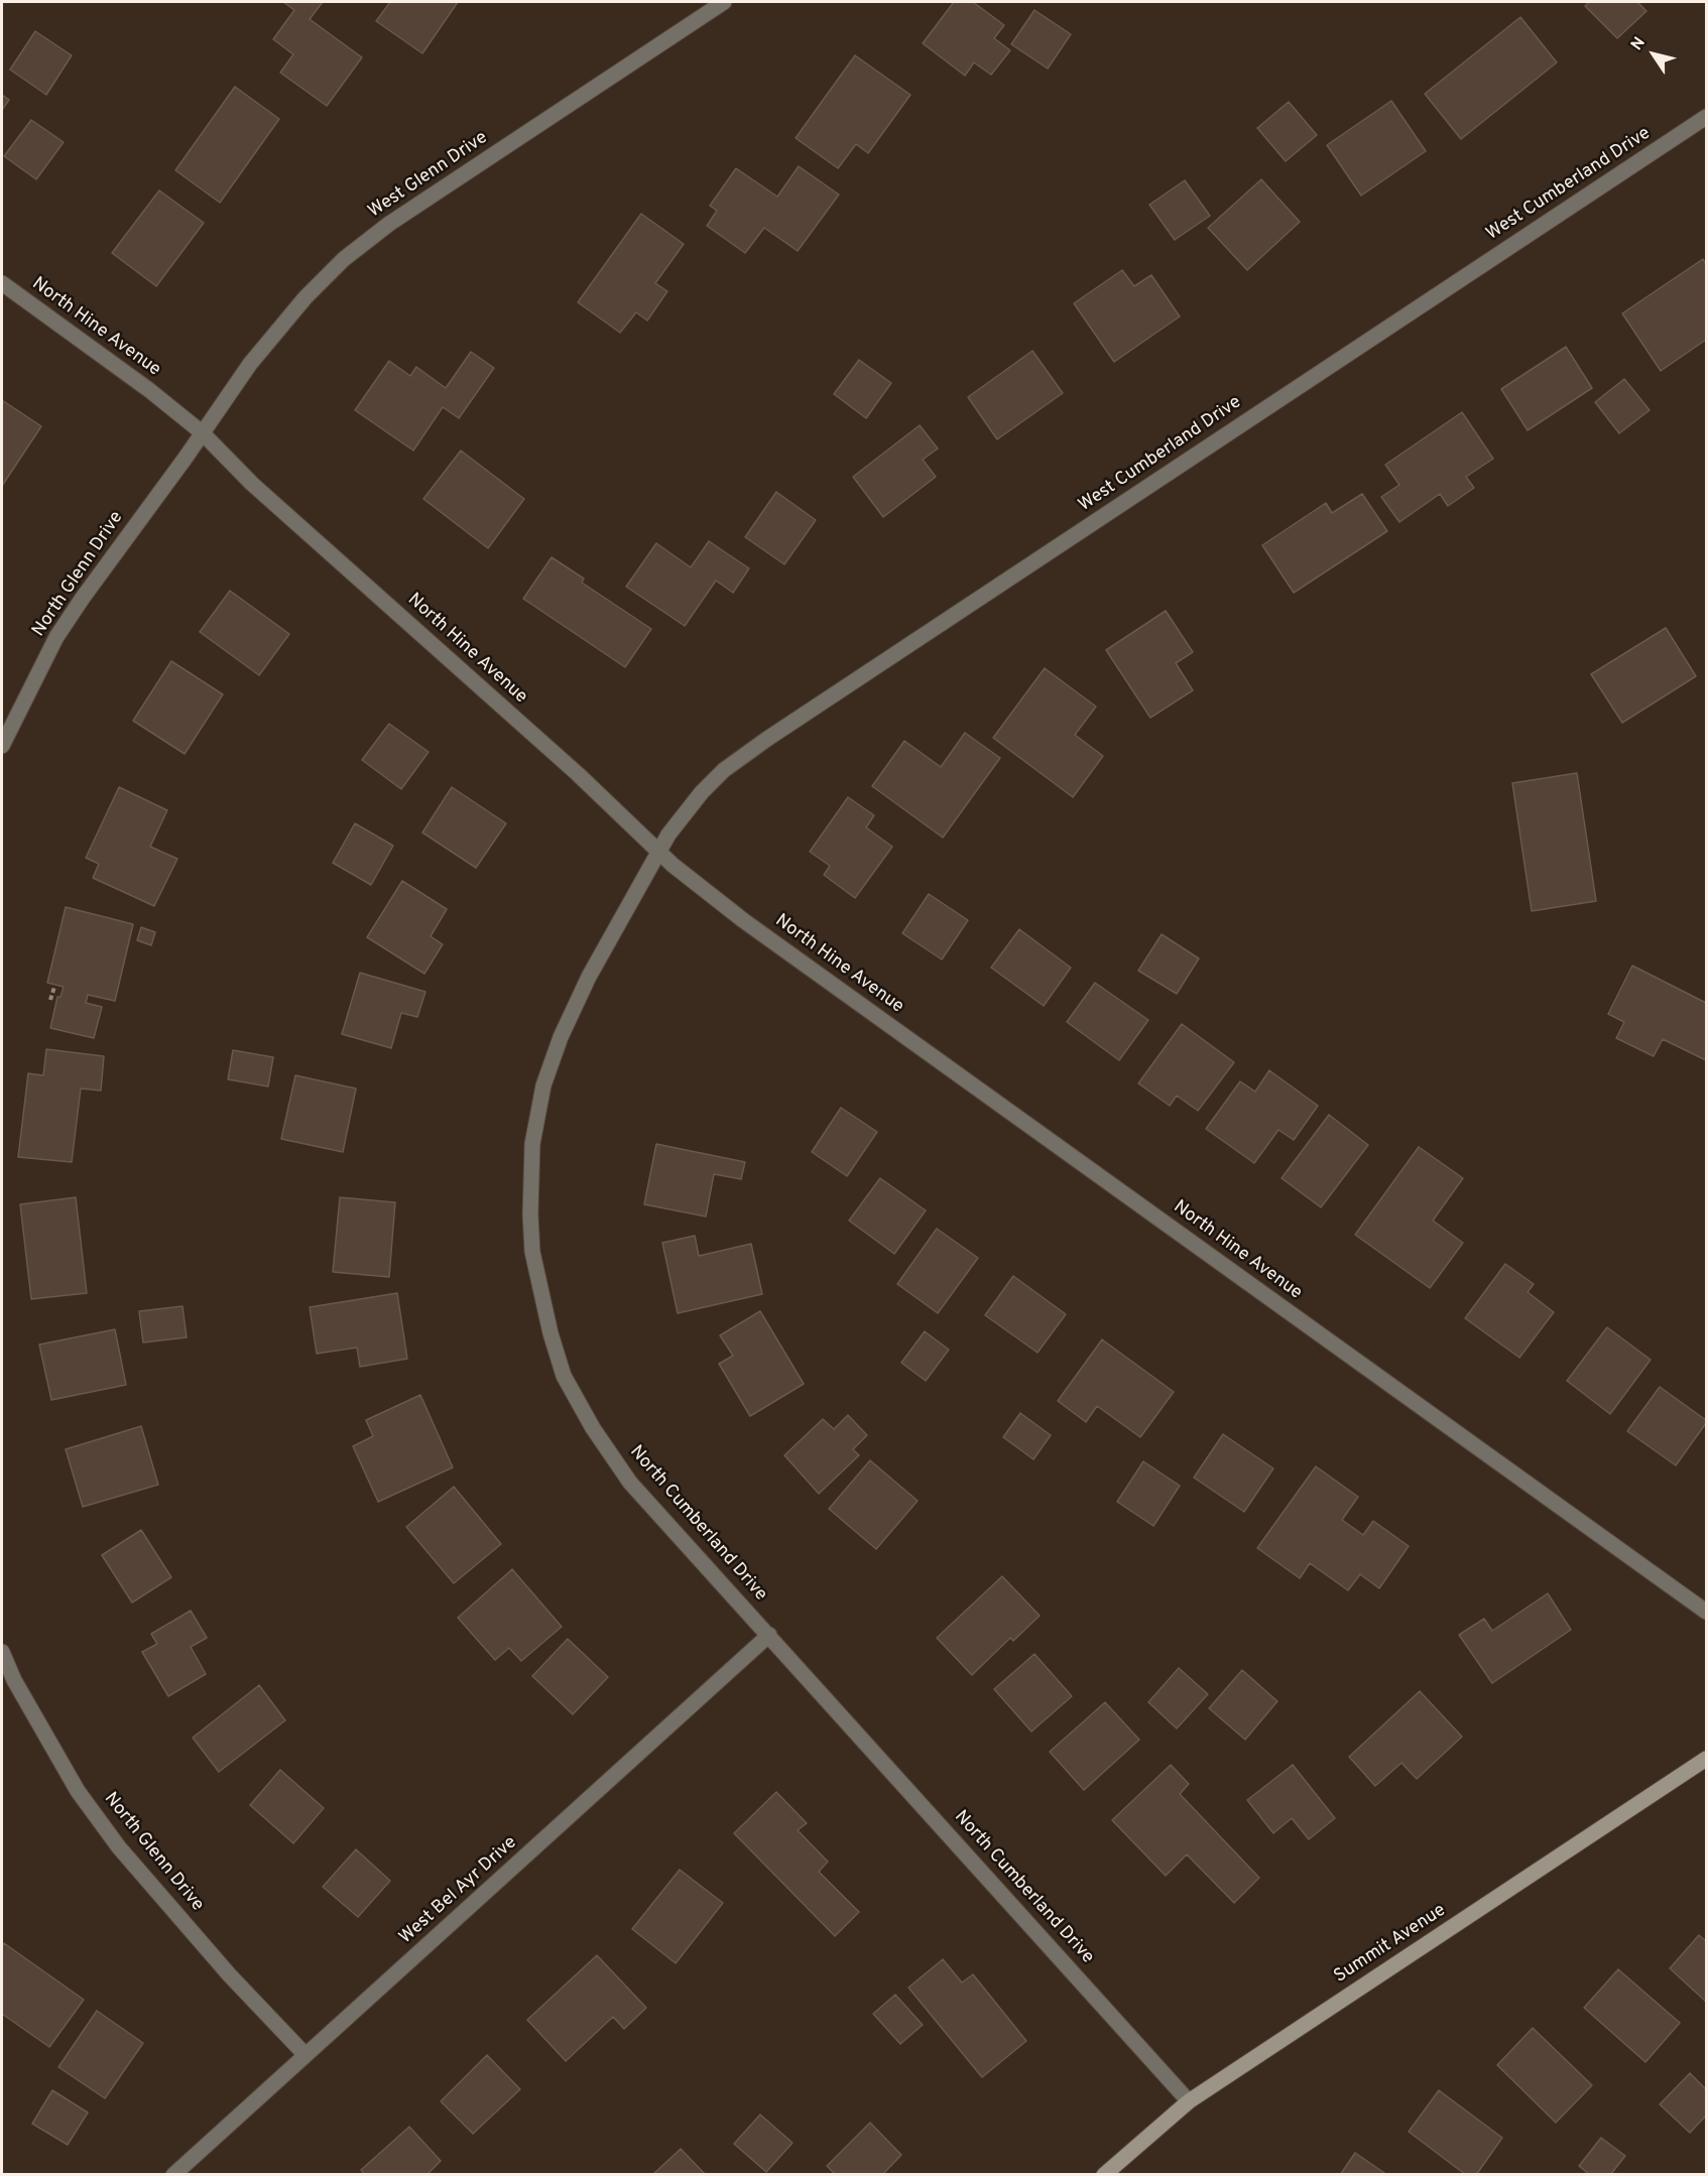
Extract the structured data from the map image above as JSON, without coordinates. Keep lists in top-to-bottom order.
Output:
{
  "streets": {
    "main road": ["Summit Avenue"],
    "street": [
      "West Glenn Drive",
      "West Cumberland Drive",
      "North Hine Avenue",
      "North Glenn Drive",
      "North Cumberland Drive",
      "West Bel Ayr Drive"
    ]
  },
  "crossings": [
    ["West Glenn Drive", "North Hine Avenue"],
    ["West Glenn Drive", "North Glenn Drive"],
    ["West Cumberland Drive", "North Hine Avenue"],
    ["West Cumberland Drive", "North Cumberland Drive"],
    ["North Hine Avenue", "North Glenn Drive"],
    ["North Hine Avenue", "North Cumberland Drive"],
    ["North Glenn Drive", "West Bel Ayr Drive"],
    ["North Cumberland Drive", "West Bel Ayr Drive"],
    ["North Cumberland Drive", "Summit Avenue"]
  ],
  "north": "top left"
}
